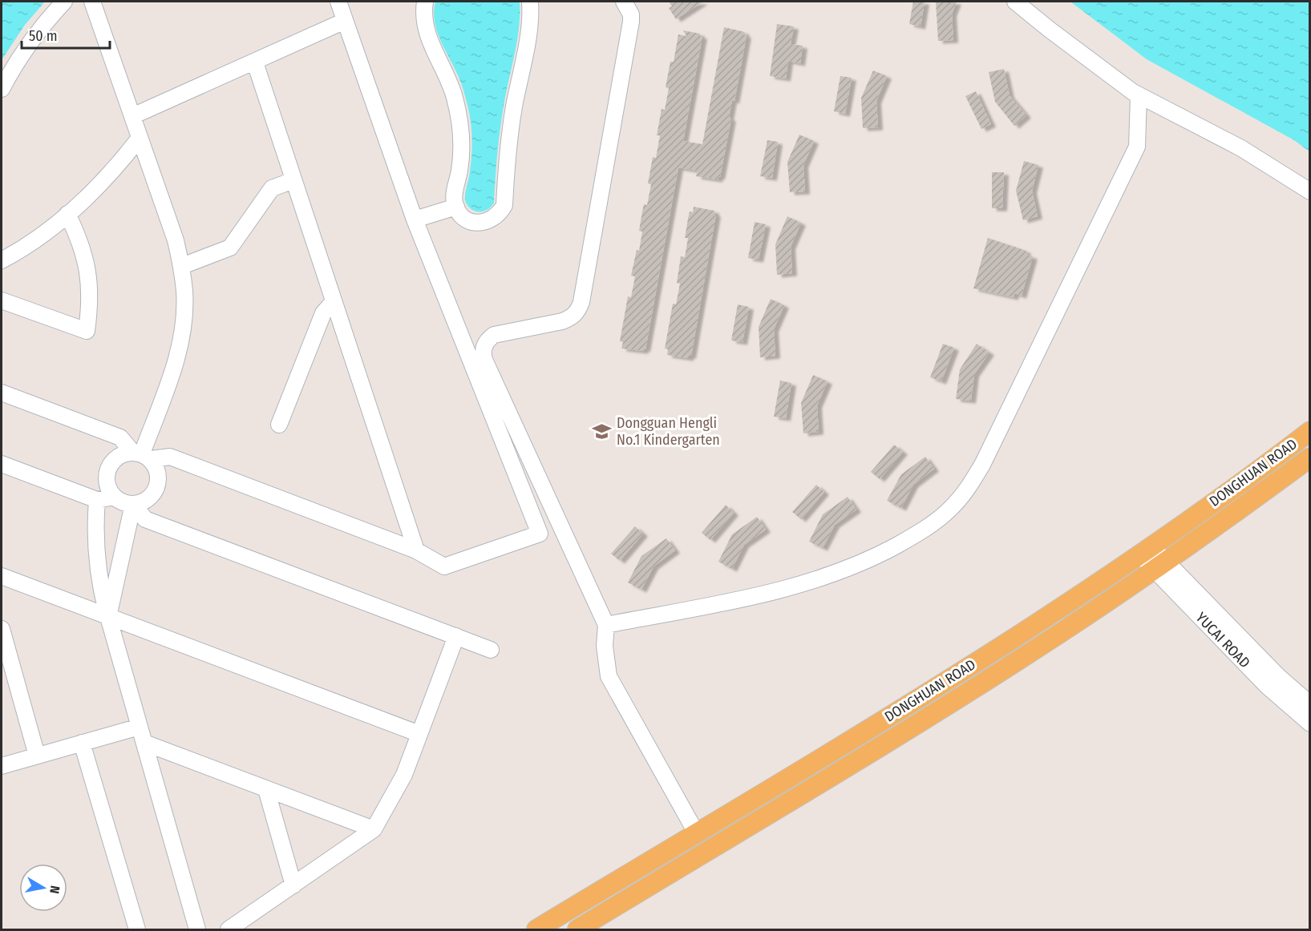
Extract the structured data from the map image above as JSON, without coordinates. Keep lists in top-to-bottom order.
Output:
{
  "streets": {
    "main road": ["DONGHUAN ROAD"],
    "street": ["YUCAI ROAD"]
  },
  "crossings": [
    ["DONGHUAN ROAD", "YUCAI ROAD"]
  ],
  "places": {
    "school or university": ["Dongguan Hengli No.1 Kindergarten"]
  },
  "scale_bar": "50 m",
  "north": "right"
}
